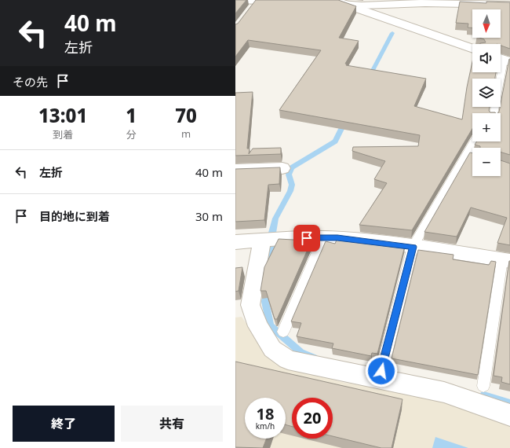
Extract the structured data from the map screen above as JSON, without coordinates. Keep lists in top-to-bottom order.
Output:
{
  "north": "bottom",
  "page": {
    "turn": ["40 m", "左折"],
    "map_buttons": ["+", "−"],
    "then": "その先",
    "eta": [
      "13:01",
      "到着",
      "1",
      "分",
      "70",
      "m"
    ],
    "list": [
      {
        "name": "左折",
        "value": "40 m"
      },
      {
        "name": "目的地に到着",
        "value": "30 m"
      }
    ],
    "speed": "18 km/h",
    "limit": "20",
    "buttons": ["終了", "共有"]
  }
}
